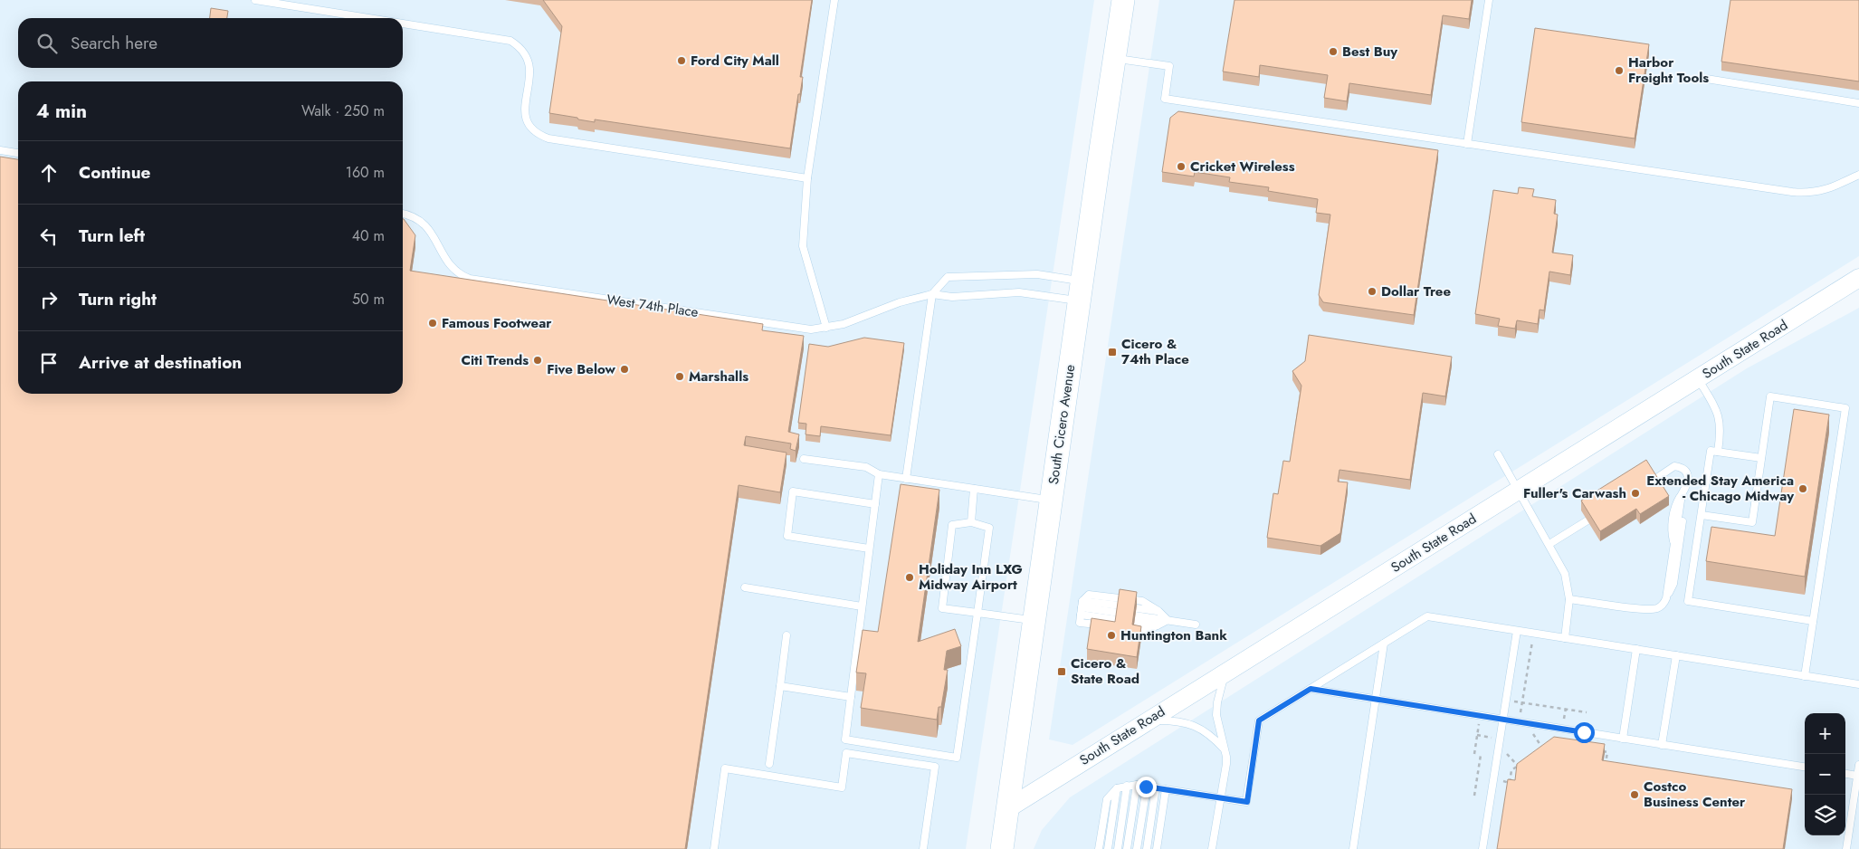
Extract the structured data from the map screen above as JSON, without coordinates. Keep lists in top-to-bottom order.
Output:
{
  "streets": {
    "main road": ["South Cicero Avenue"],
    "street": ["South State Road"],
    "lane": ["West 74th Place"]
  },
  "crossings": [
    ["West 74th Place", "South Cicero Avenue"],
    ["South State Road", "South Cicero Avenue"]
  ],
  "places": {
    "other": [
      "Best Buy",
      "Ford City Mall",
      "Harbor Freight Tools",
      "Cricket Wireless",
      "Dollar Tree",
      "Famous Footwear",
      "Citi Trends",
      "Five Below",
      "Marshalls",
      "Extended Stay America - Chicago Midway",
      "Fuller's Carwash",
      "Holiday Inn LXG Midway Airport",
      "Huntington Bank",
      "Costco Business Center"
    ],
    "transit": ["Cicero & 74th Place", "Cicero & State Road"]
  },
  "page": {
    "search": "Search here",
    "heading": ["4 min", "Walk · 250 m"],
    "list": [
      ["Continue", "160 m"],
      ["Turn left", "40 m"],
      ["Turn right", "50 m"],
      "Arrive at destination"
    ],
    "map_buttons": ["+", "−"]
  }
}
